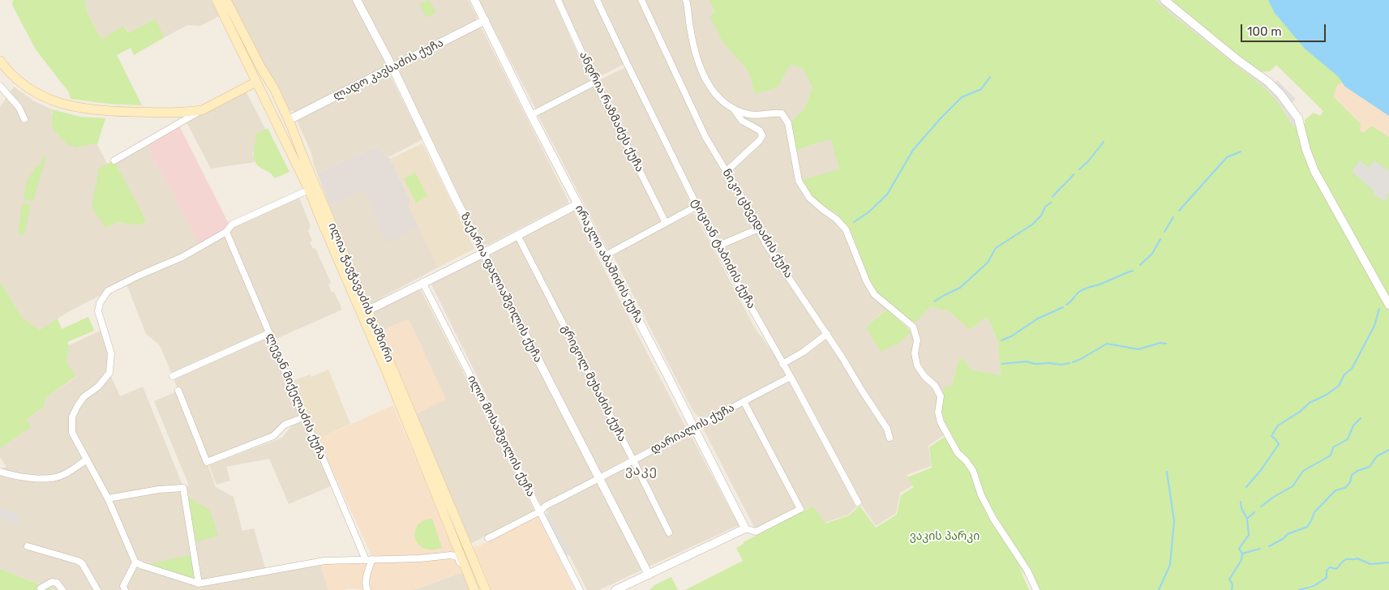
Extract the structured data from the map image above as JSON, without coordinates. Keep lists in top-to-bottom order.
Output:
{
  "streets": {
    "main road": ["ილია ჭავჭავაძის გამზირი"],
    "street": [
      "ლადო კავსაძის ქუჩა",
      "ანდრია რაზმაძეს ქუჩა",
      "ნიკო ცხვედაძის ქუჩა",
      "ტიციან ტაბიძის ქუჩა",
      "ირაკლი აბაშიძის ქუჩა",
      "ზაქარია ფალიაშვილის ქუჩა",
      "გრიგოლ მუხაძის ქუჩა",
      "ლევან მიქელაძის ქუჩა",
      "დარიალის ქუჩა",
      "ილო მოსაშვილის ქუჩა"
    ]
  },
  "crossings": [
    ["ლადო კავსაძის ქუჩა", "ირაკლი აბაშიძის ქუჩა"],
    ["ლადო კავსაძის ქუჩა", "ზაქარია ფალიაშვილის ქუჩა"],
    ["ლადო კავსაძის ქუჩა", "ილია ჭავჭავაძის გამზირი"],
    ["ტიციან ტაბიძის ქუჩა", "დარიალის ქუჩა"],
    ["ირაკლი აბაშიძის ქუჩა", "დარიალის ქუჩა"],
    ["ზაქარია ფალიაშვილის ქუჩა", "დარიალის ქუჩა"],
    ["გრიგოლ მუხაძის ქუჩა", "დარიალის ქუჩა"],
    ["დარიალის ქუჩა", "ილო მოსაშვილის ქუჩა"]
  ],
  "districts": ["ვაკე"],
  "parks": ["ვაკის პარკი"],
  "scale_bar": "100 m"
}
